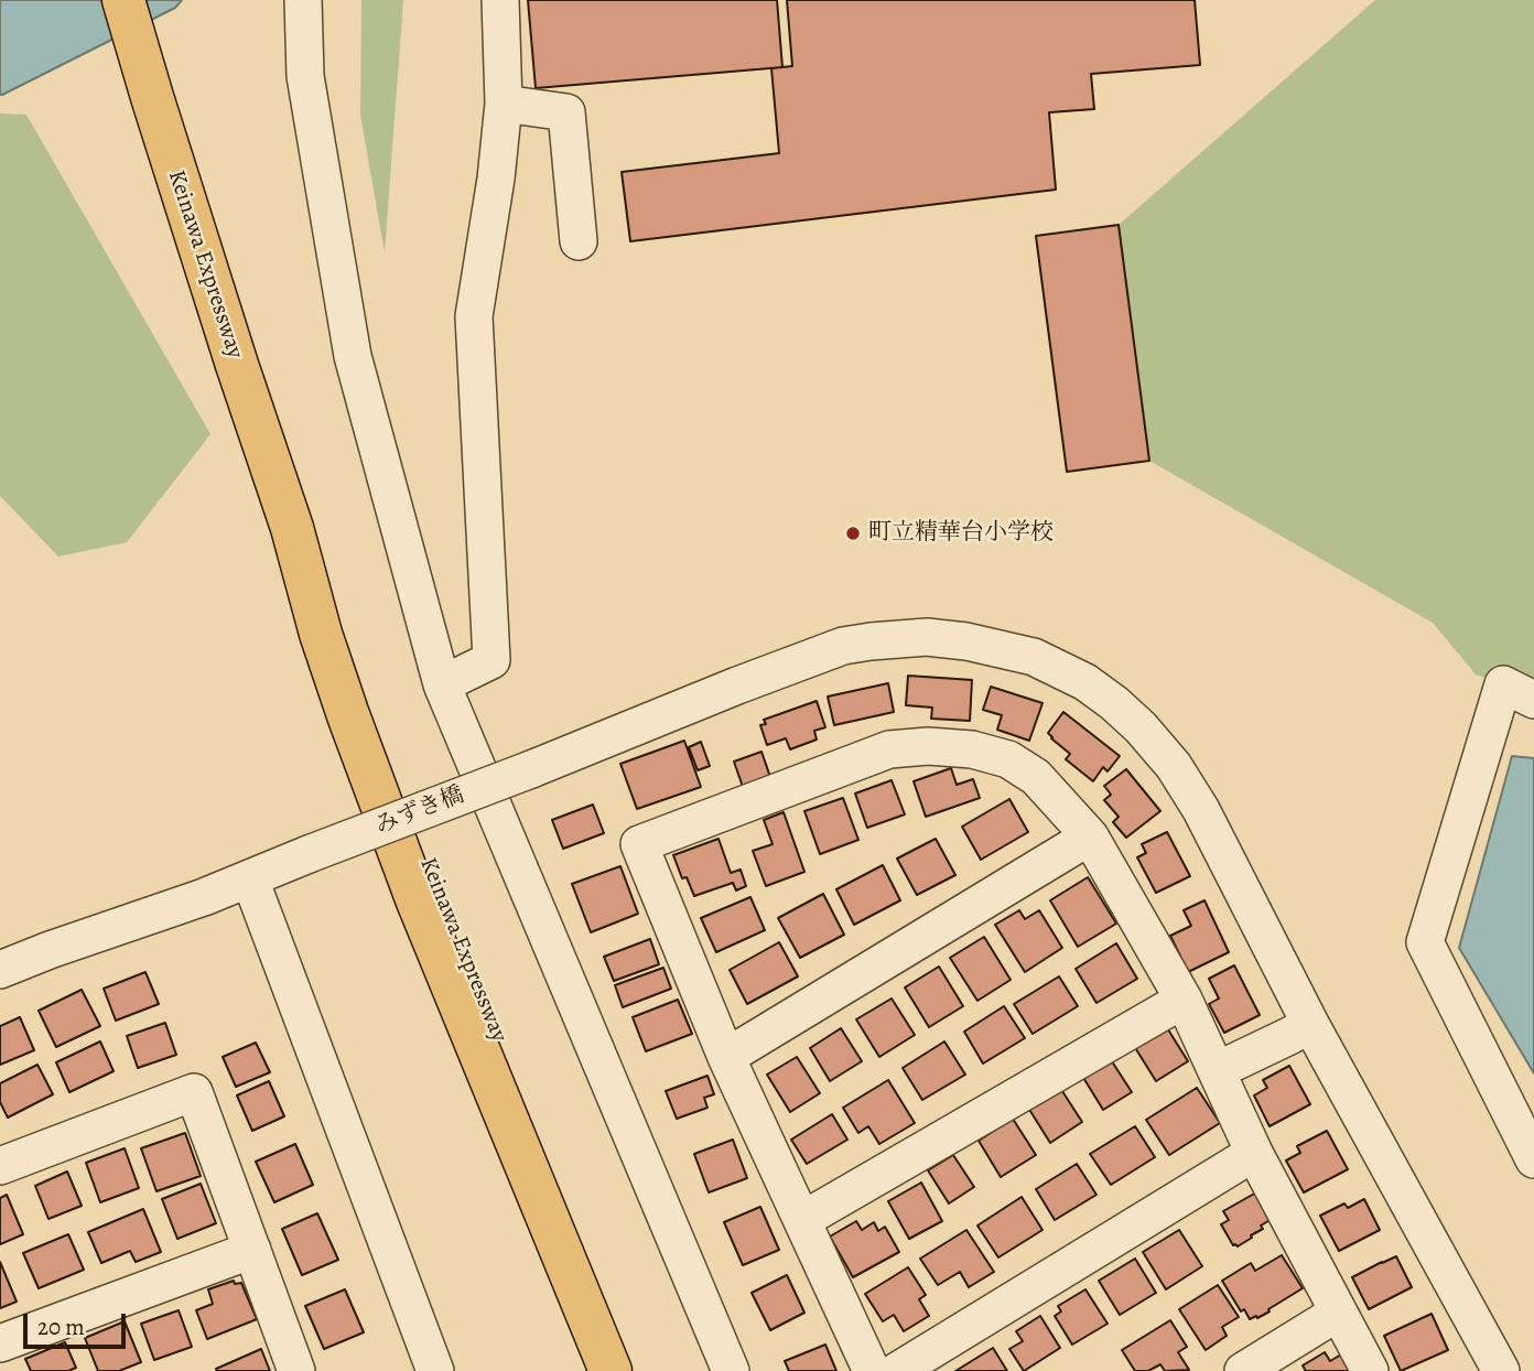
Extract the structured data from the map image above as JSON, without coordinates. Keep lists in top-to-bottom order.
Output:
{
  "streets": {
    "highway": ["Keinawa Expressway"],
    "street": ["みずき橋"]
  },
  "places": ["町立精華台小学校"],
  "scale_bar": "20 m"
}
